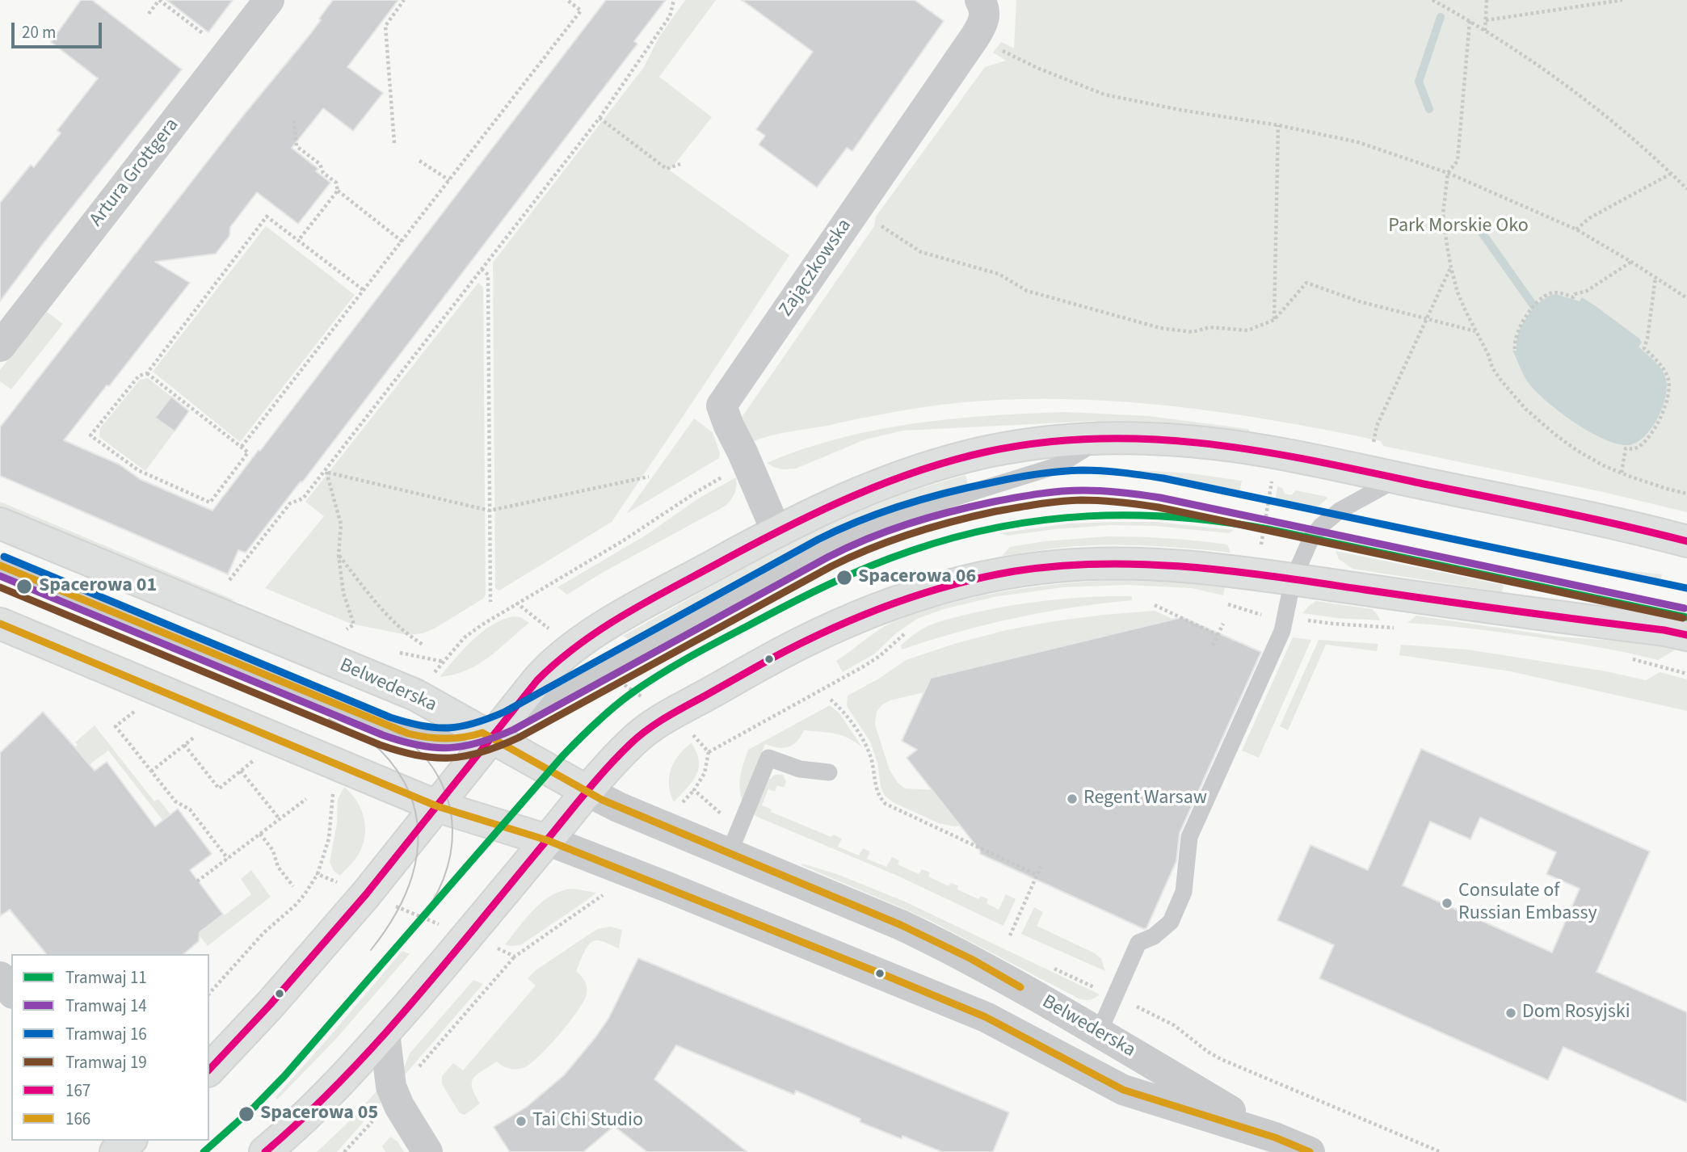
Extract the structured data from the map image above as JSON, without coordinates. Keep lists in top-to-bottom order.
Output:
{
  "streets": {
    "main road": ["Belwederska"],
    "street": ["Artura Grottgera", "Zajączkowska"]
  },
  "parks": ["Park Morskie Oko"],
  "places": [
    "Spacerowa 06",
    "Spacerowa 01",
    "Regent Warsaw",
    "Consulate of Russian Embassy",
    "Dom Rosyjski",
    "Spacerowa 05",
    "Tai Chi Studio"
  ],
  "lines": [
    "transit line 167",
    "tram line 16",
    "tram line 14",
    "tram line 19",
    "tram line 11",
    "transit line 166"
  ],
  "legend": [
    "Tramwaj 11",
    "Tramwaj 14",
    "Tramwaj 16",
    "Tramwaj 19",
    "167",
    "166"
  ],
  "scale_bar": "20 m"
}
